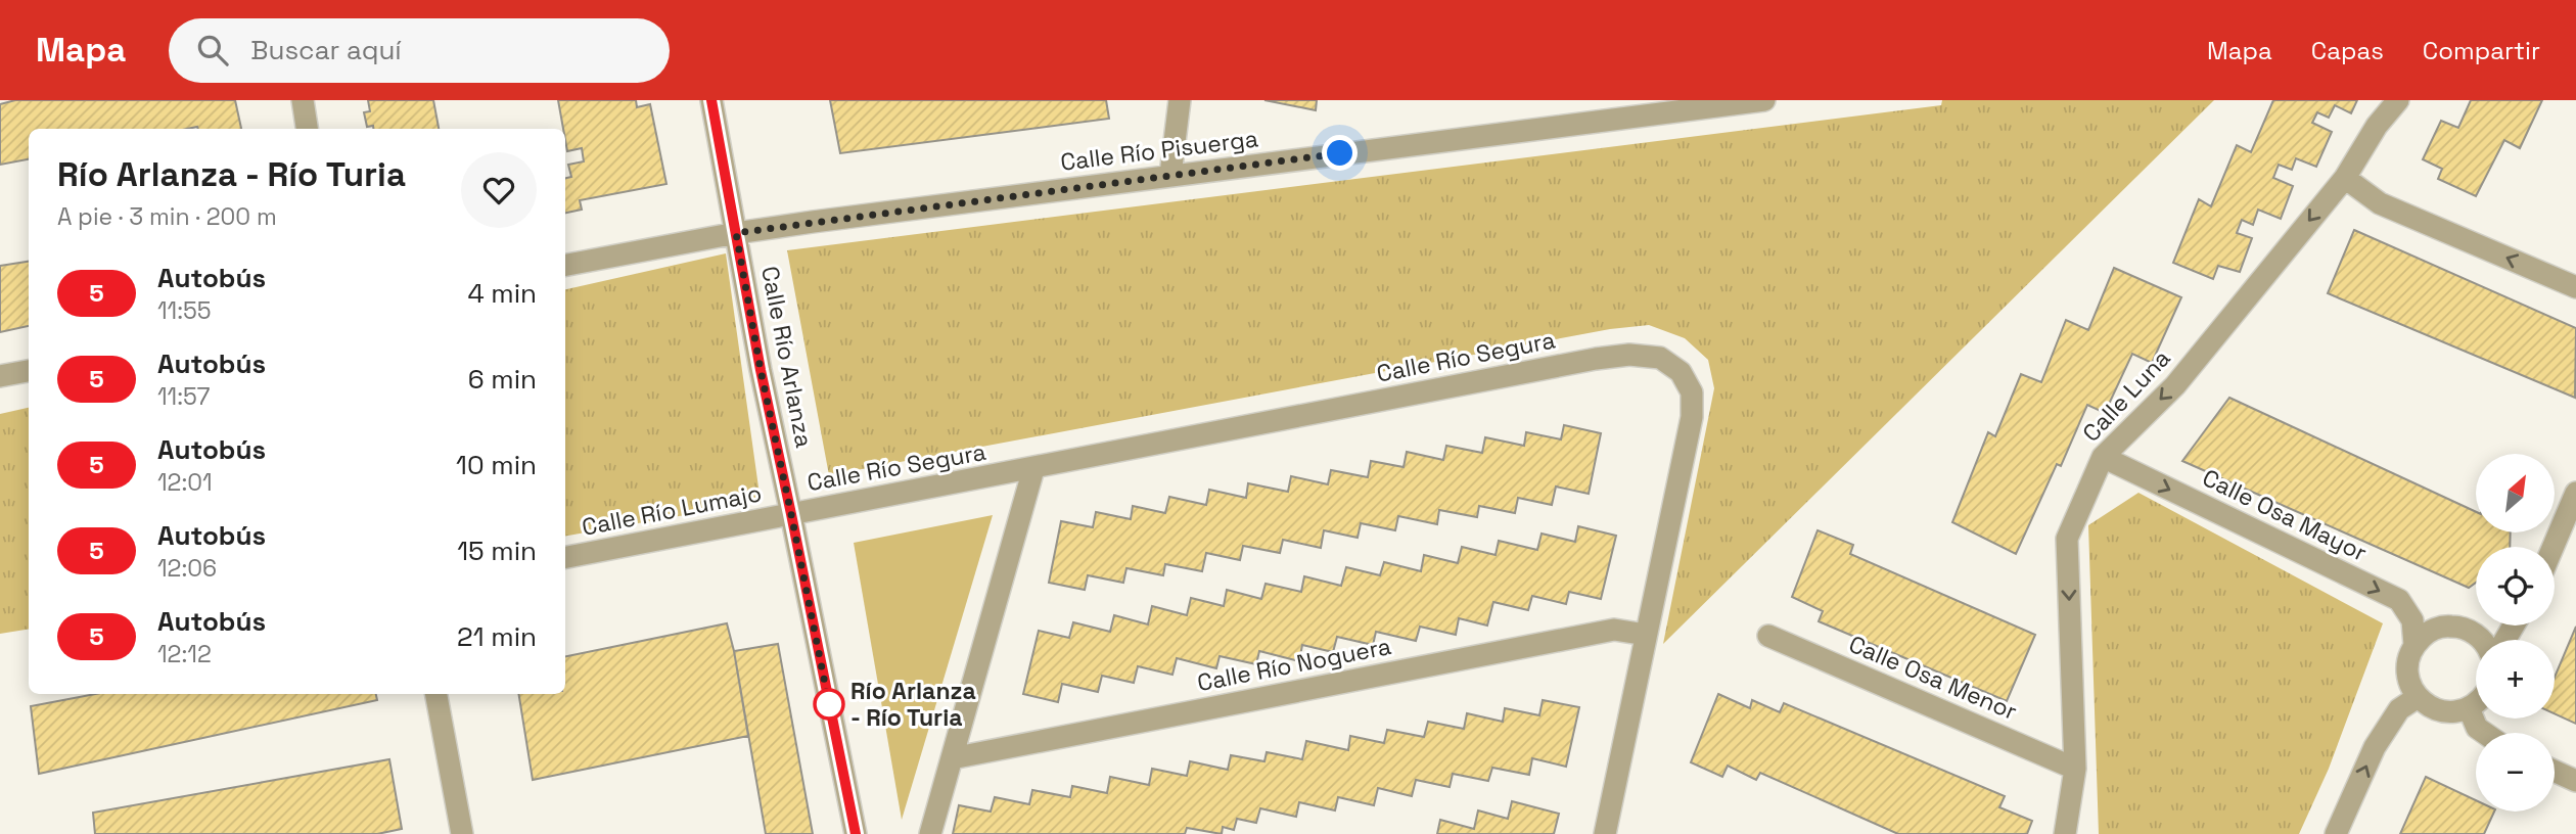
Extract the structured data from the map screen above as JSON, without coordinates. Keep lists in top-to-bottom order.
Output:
{
  "streets": {
    "street": [
      "Calle Río Pisuerga",
      "Calle Río Arlanza",
      "Calle Río Segura",
      "Calle Luna",
      "Calle Río Lumajo",
      "Calle Osa Mayor",
      "Calle Río Noguera",
      "Calle Osa Menor"
    ]
  },
  "crossings": [
    ["Calle Río Pisuerga", "Calle Río Arlanza"],
    ["Calle Río Arlanza", "Calle Río Segura"],
    ["Calle Río Arlanza", "Calle Río Lumajo"],
    ["Calle Río Segura", "Calle Río Lumajo"],
    ["Calle Río Segura", "Calle Río Noguera"],
    ["Calle Luna", "Calle Osa Mayor"],
    ["Calle Luna", "Calle Osa Menor"]
  ],
  "one_way": ["Calle Luna", "Calle Osa Mayor"],
  "places": ["Río Arlanza - Río Turia"],
  "lines": ["bus line 5"],
  "north": "top right",
  "page": {
    "header": "Mapa",
    "search": "Buscar aquí",
    "nav": ["Mapa", "Capas", "Compartir"],
    "heading": ["Río Arlanza - Río Turia", "A pie · 3 min · 200 m"],
    "list": [
      {
        "mark": "5",
        "name": "Autobús",
        "note": "11:55",
        "value": "4 min"
      },
      {
        "mark": "5",
        "name": "Autobús",
        "note": "11:57",
        "value": "6 min"
      },
      {
        "mark": "5",
        "name": "Autobús",
        "note": "12:01",
        "value": "10 min"
      },
      {
        "mark": "5",
        "name": "Autobús",
        "note": "12:06",
        "value": "15 min"
      },
      {
        "mark": "5",
        "name": "Autobús",
        "note": "12:12",
        "value": "21 min"
      }
    ],
    "map_buttons": ["+", "−"]
  }
}
